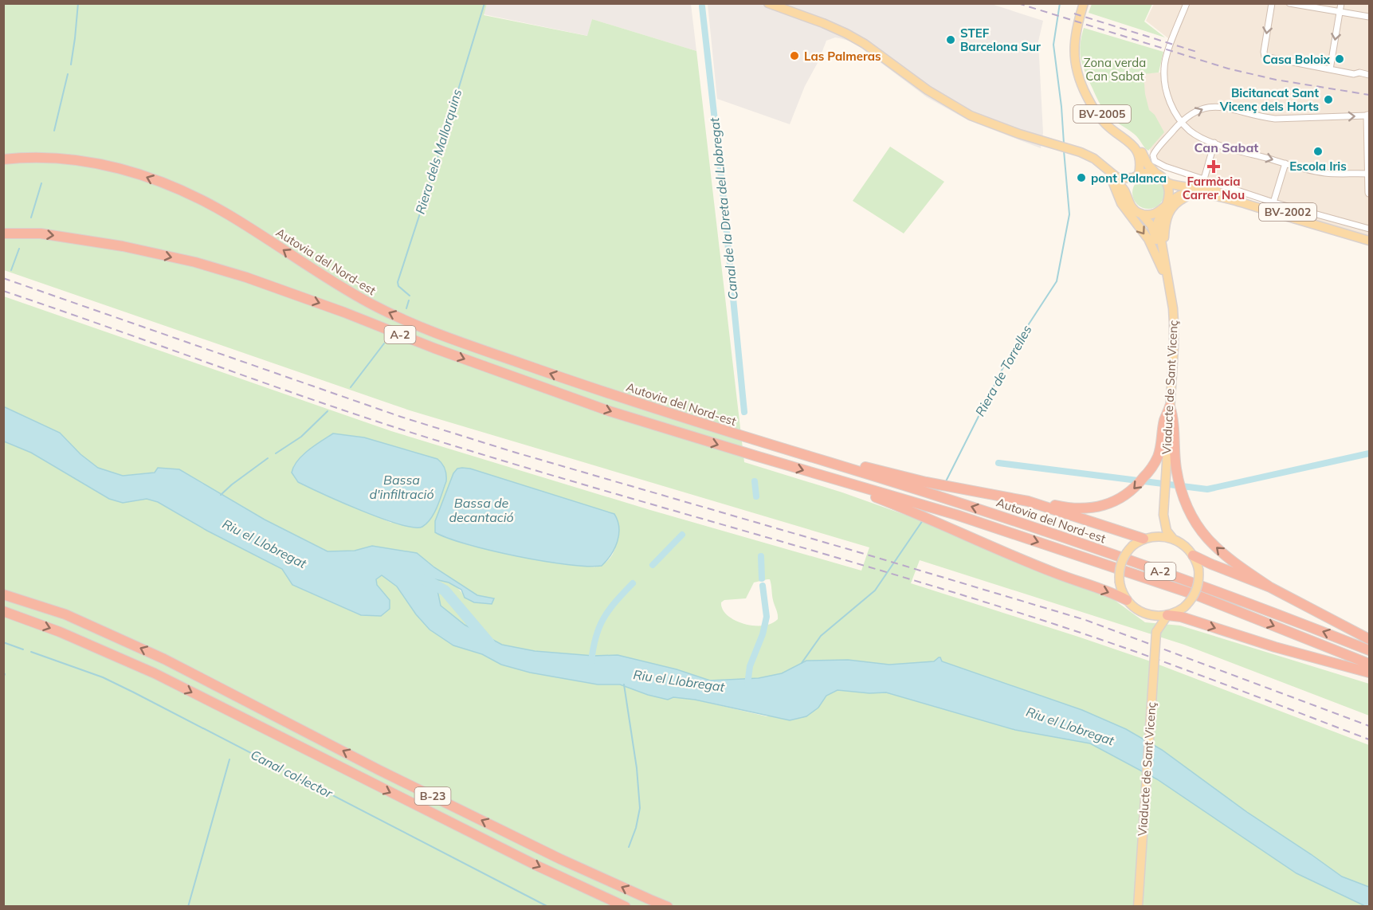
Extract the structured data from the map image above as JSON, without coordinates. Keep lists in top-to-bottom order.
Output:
{
  "streets": {
    "highway": ["Autovia del Nord-est", "A-2", "B-23"],
    "main road": ["BV-2005", "BV-2002", "Viaducte de Sant Vicenç"]
  },
  "crossings": [
    ["BV-2005", "BV-2002"],
    ["BV-2005", "Viaducte de Sant Vicenç"],
    ["BV-2002", "Viaducte de Sant Vicenç"],
    ["Autovia del Nord-est", "A-2"]
  ],
  "districts": ["Can Sabat"],
  "water": [
    "Riera dels Mallorquins",
    "Canal de la Dreta del Llobregat",
    "Riera de Torrelles",
    "Bassa d'infiltració",
    "Bassa de decantació",
    "Riu el Llobregat",
    "Canal col·lector"
  ],
  "parks": ["Zona verda Can Sabat"],
  "places": {
    "other": [
      "STEF Barcelona Sur",
      "Las Palmeras",
      "Casa Boloix",
      "Bicitancat Sant Vicenç dels Horts",
      "Escola Iris",
      "pont Palanca"
    ],
    "health": ["Farmàcia Carrer Nou"]
  }
}
